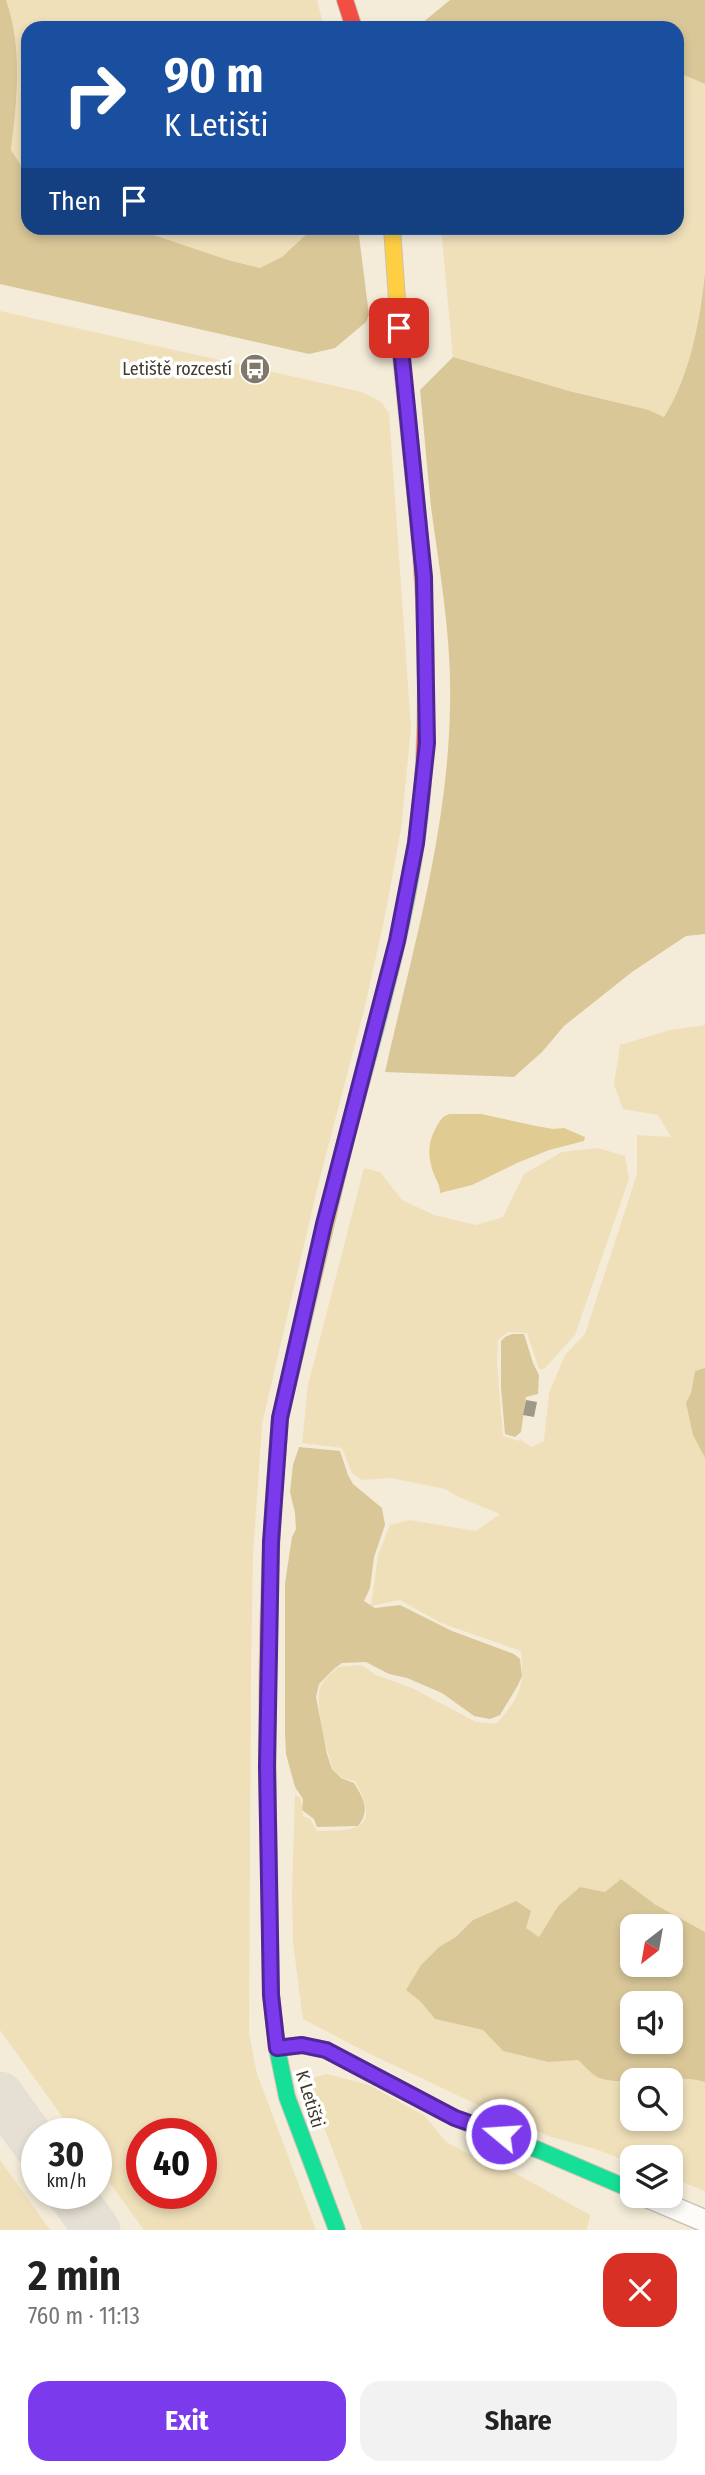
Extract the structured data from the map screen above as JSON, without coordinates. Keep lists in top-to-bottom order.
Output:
{
  "streets": {
    "street": ["K Letišti"]
  },
  "places": {
    "bus stop": ["Letiště rozcestí"]
  },
  "north": "bottom left",
  "page": {
    "turn": ["90 m", "K Letišti"],
    "then": "Then",
    "speed": "30 km/h",
    "limit": "40",
    "heading": ["2 min", "760 m · 11:13"],
    "buttons": ["Exit", "Share"]
  }
}
